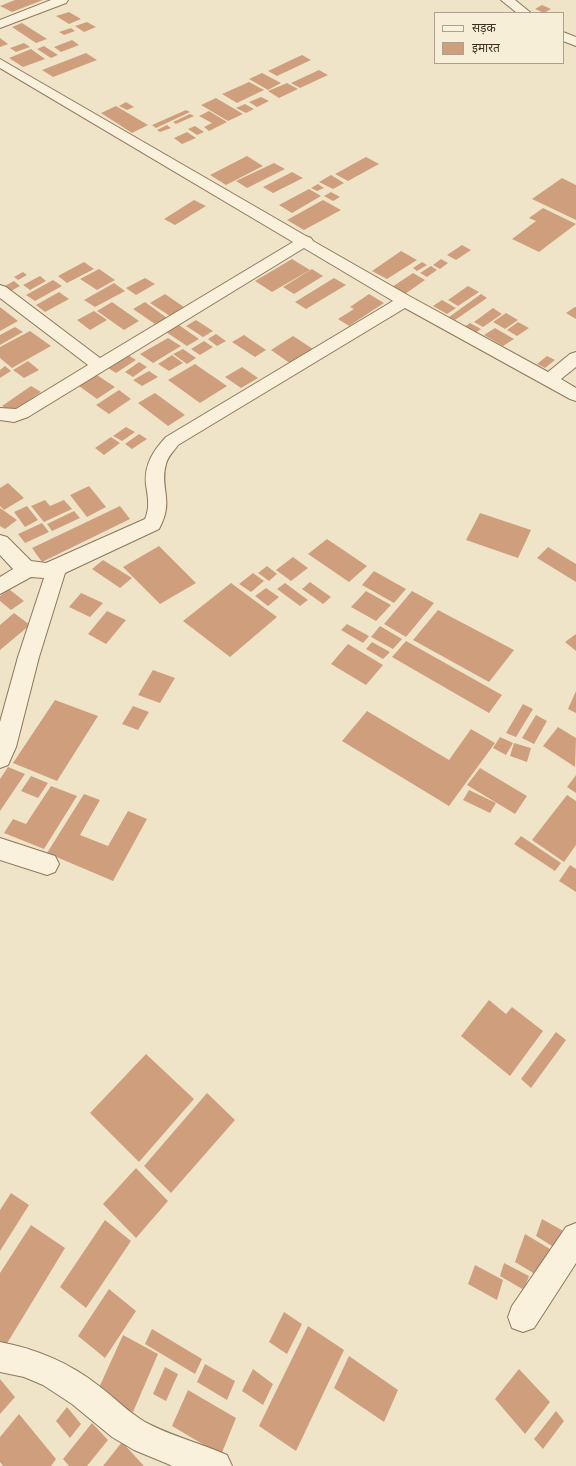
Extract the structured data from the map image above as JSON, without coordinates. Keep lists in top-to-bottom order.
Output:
{
  "legend": ["सड़क", "इमारत"]
}
